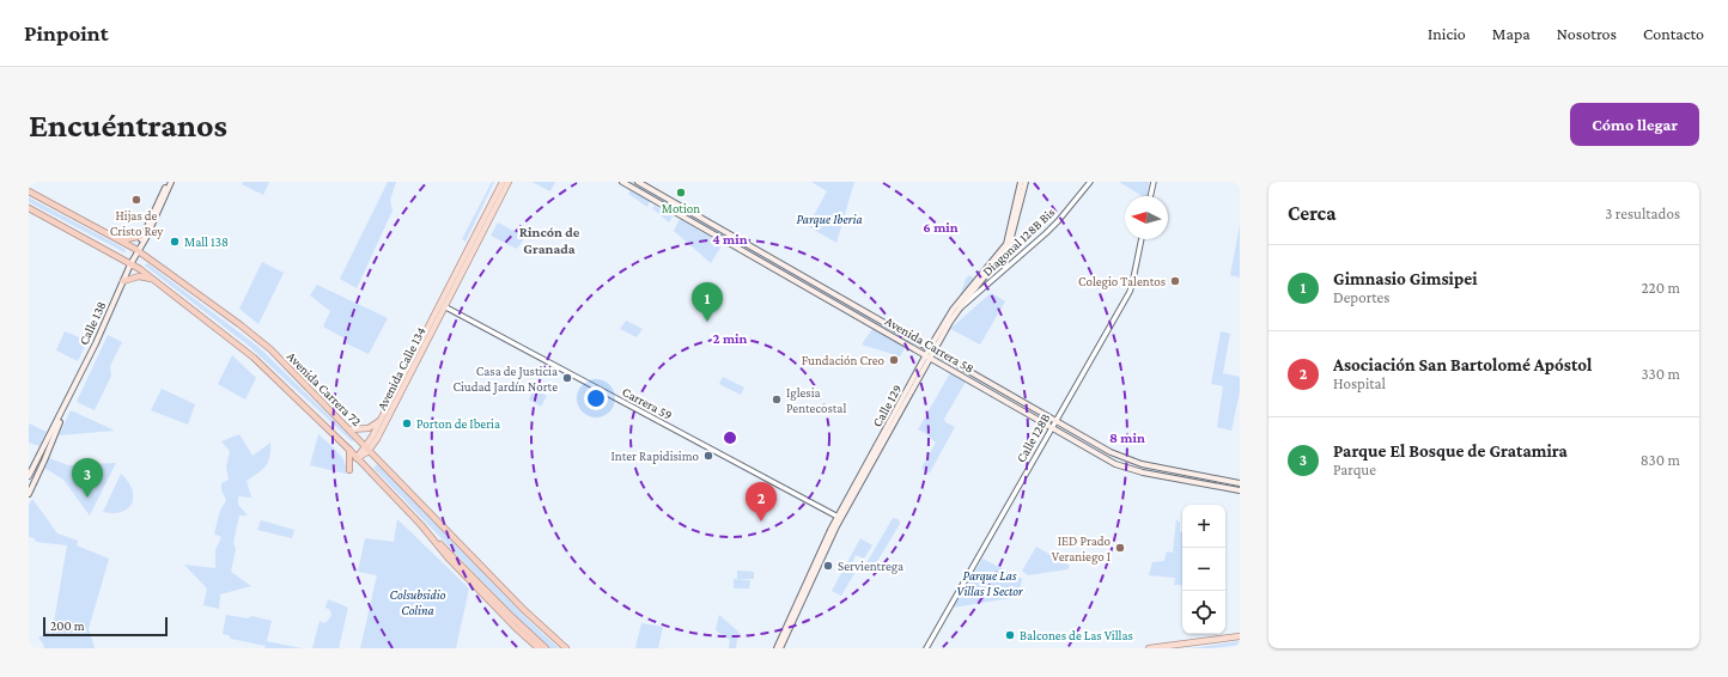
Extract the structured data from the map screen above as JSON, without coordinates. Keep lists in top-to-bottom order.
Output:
{
  "streets": {
    "highway": ["Avenida Carrera 72"],
    "main road": [
      "Calle 138",
      "Avenida Carrera 58",
      "Avenida Calle 134",
      "Calle 129"
    ],
    "street": ["Diagonal 128B Bis", "Carrera 59", "Calle 128B"]
  },
  "crossings": [
    ["Diagonal 128B Bis", "Calle 129"],
    ["Calle 138", "Avenida Carrera 72"],
    ["Avenida Carrera 58", "Calle 129"],
    ["Avenida Carrera 58", "Calle 128B"],
    ["Avenida Calle 134", "Avenida Carrera 72"],
    ["Avenida Calle 134", "Carrera 59"],
    ["Carrera 59", "Calle 129"]
  ],
  "districts": ["Rincón de Granada"],
  "parks": ["Parque Iberia", "Parque Las Villas I Sector", "Colsubsidio Colina"],
  "places": [
    "Motion",
    "Hijas de Cristo Rey",
    "Mall 138",
    "Colegio Talentos",
    "Fundación Creo",
    "Casa de Justicia Ciudad Jardín Norte",
    "Iglesia Pentecostal",
    "Porton de Iberia",
    "Inter Rapidisimo",
    "IED Prado Veraniego I",
    "Servientrega",
    "Balcones de Las Villas"
  ],
  "scale_bar": "200 m",
  "north": "left",
  "page": {
    "header": "Pinpoint",
    "nav": [
      "Inicio",
      "Mapa",
      "Nosotros",
      "Contacto"
    ],
    "buttons": "Cómo llegar",
    "title": "Encuéntranos",
    "heading": ["Cerca", "3 resultados"],
    "list": [
      {
        "mark": "1",
        "name": "Gimnasio Gimsipei",
        "note": "Deportes",
        "value": "220 m"
      },
      {
        "mark": "2",
        "name": "Asociación San Bartolomé Apóstol",
        "note": "Hospital",
        "value": "330 m"
      },
      {
        "mark": "3",
        "name": "Parque El Bosque de Gratamira",
        "note": "Parque",
        "value": "830 m"
      }
    ],
    "pins": ["1", "3", "2"],
    "map_buttons": ["+", "−"],
    "scale": "200 m"
  },
  "rings": [
    "6 min",
    "4 min",
    "2 min",
    "8 min"
  ]
}
